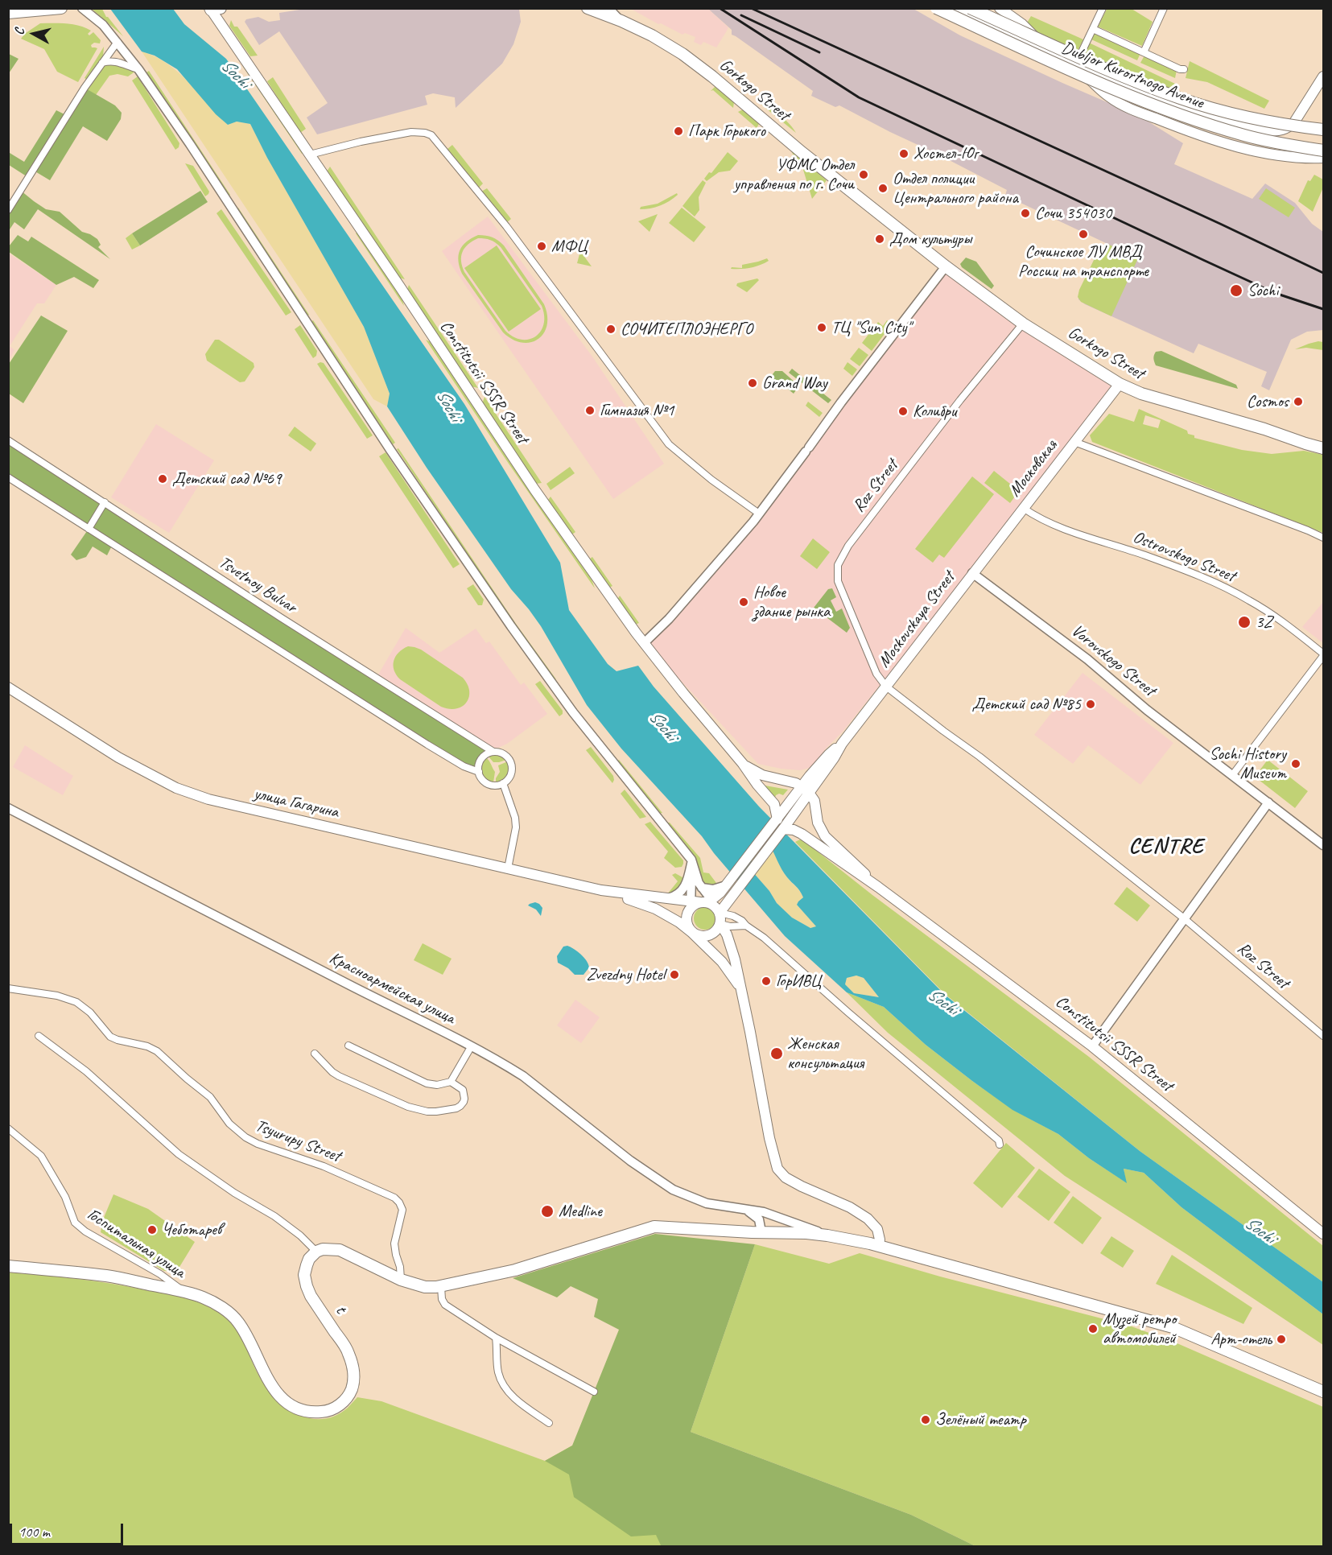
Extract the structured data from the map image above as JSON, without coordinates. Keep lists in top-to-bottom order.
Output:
{
  "streets": {
    "main road": [
      "Dubljor Kurortnogo Avenue",
      "Gorkogo Street",
      "Constitutsii SSSR Street",
      "Московская",
      "Moskovskaya Street",
      "улица Гагарина",
      "t"
    ],
    "street": [
      "Roz Street",
      "Ostrovskogo Street",
      "Tsvetnoy Bulvar",
      "Vorovskogo Street",
      "Красноармейская улица",
      "Tsyurupy Street",
      "Госпитальная улица"
    ]
  },
  "crossings": [
    ["Gorkogo Street", "Московская"],
    ["Gorkogo Street", "Roz Street"],
    ["Московская", "Ostrovskogo Street"],
    ["Московская", "Moskovskaya Street"],
    ["Московская", "Vorovskogo Street"],
    ["Roz Street", "Moskovskaya Street"],
    ["Moskovskaya Street", "Vorovskogo Street"],
    ["Госпитальная улица", "t"]
  ],
  "districts": ["CENTRE"],
  "water": ["Sochi"],
  "places": [
    "Парк Горького",
    "Хостел-Юг",
    "УФМС Отдел управления по г. Сочи",
    "Отдел полиции Центрального района",
    "Сочи 354030",
    "Сочинское ЛУ МВД России на транспорте",
    "Дом культуры",
    "МФЦ",
    "Sochi",
    "ТЦ \"Sun City\"",
    "СОЧИТЕПЛОЭНЕРГО",
    "Grand Way",
    "Cosmos",
    "Гимназия №1",
    "Колибри",
    "Детский сад №69",
    "Новое здание рынка",
    "3Z",
    "Детский сад №85",
    "Sochi History Museum",
    "Zvezdny Hotel",
    "ГорИВЦ",
    "Женская консультация",
    "Medline",
    "Чеботарев",
    "Музей ретро автомобилей",
    "Арт-отель",
    "Зелёный театр"
  ],
  "scale_bar": "100 m",
  "north": "left"
}
